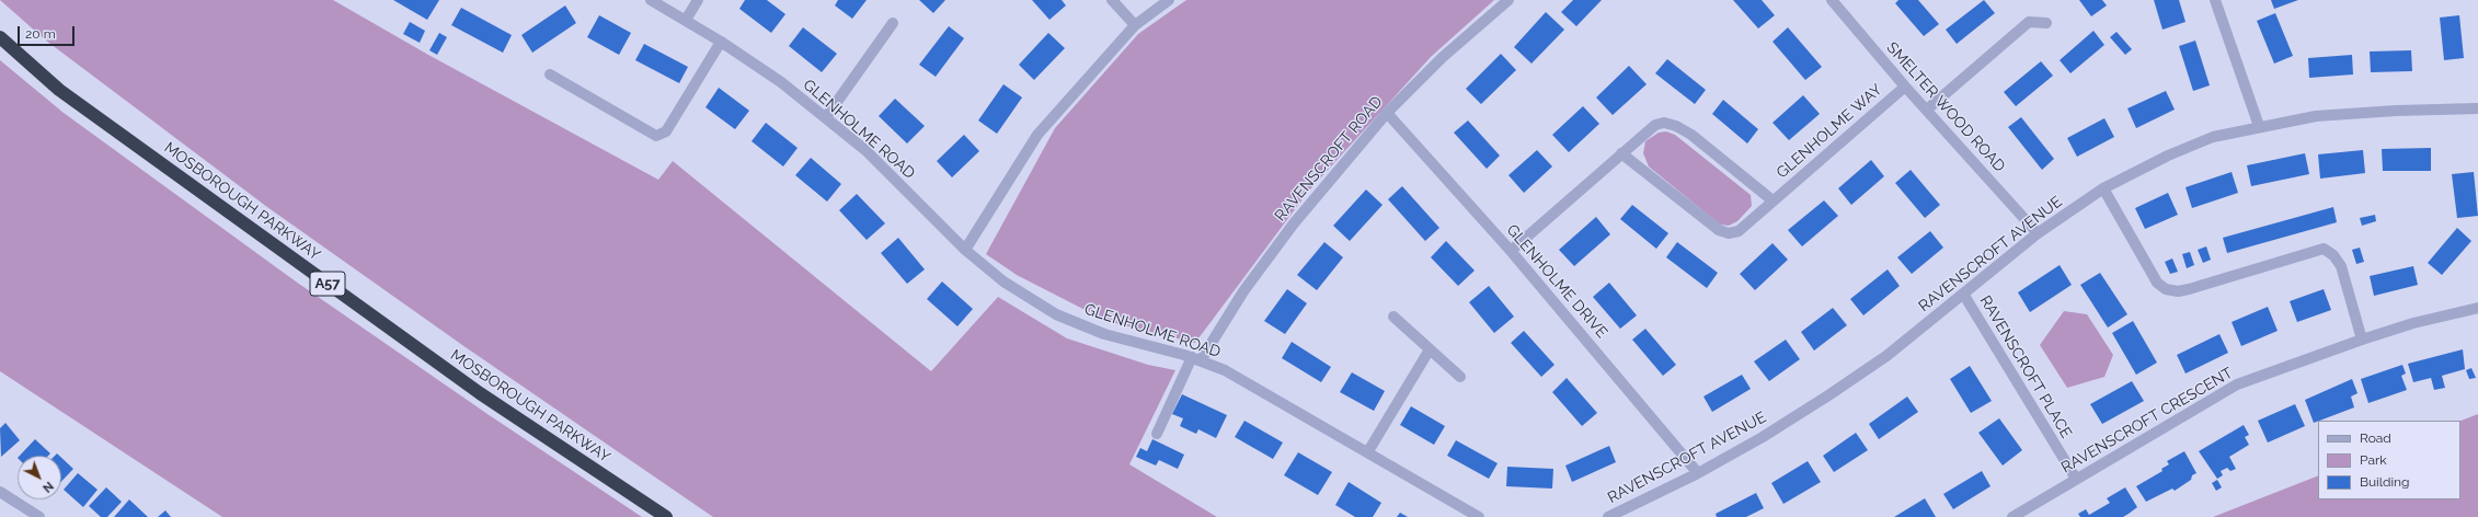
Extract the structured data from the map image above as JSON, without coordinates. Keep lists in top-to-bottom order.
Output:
{
  "streets": {
    "highway": ["MOSBOROUGH PARKWAY", "A57"],
    "street": [
      "SMELTER WOOD ROAD",
      "GLENHOLME ROAD",
      "GLENHOLME WAY",
      "RAVENSCROFT ROAD",
      "RAVENSCROFT AVENUE",
      "GLENHOLME DRIVE",
      "RAVENSCROFT PLACE",
      "RAVENSCROFT CRESCENT"
    ]
  },
  "crossings": [
    ["SMELTER WOOD ROAD", "GLENHOLME WAY"],
    ["SMELTER WOOD ROAD", "RAVENSCROFT AVENUE"],
    ["GLENHOLME ROAD", "RAVENSCROFT ROAD"],
    ["GLENHOLME WAY", "GLENHOLME DRIVE"],
    ["RAVENSCROFT ROAD", "GLENHOLME DRIVE"],
    ["RAVENSCROFT AVENUE", "GLENHOLME DRIVE"],
    ["RAVENSCROFT AVENUE", "RAVENSCROFT PLACE"],
    ["RAVENSCROFT PLACE", "RAVENSCROFT CRESCENT"]
  ],
  "legend": ["Road", "Park", "Building"],
  "scale_bar": "20 m",
  "north": "bottom right"
}
